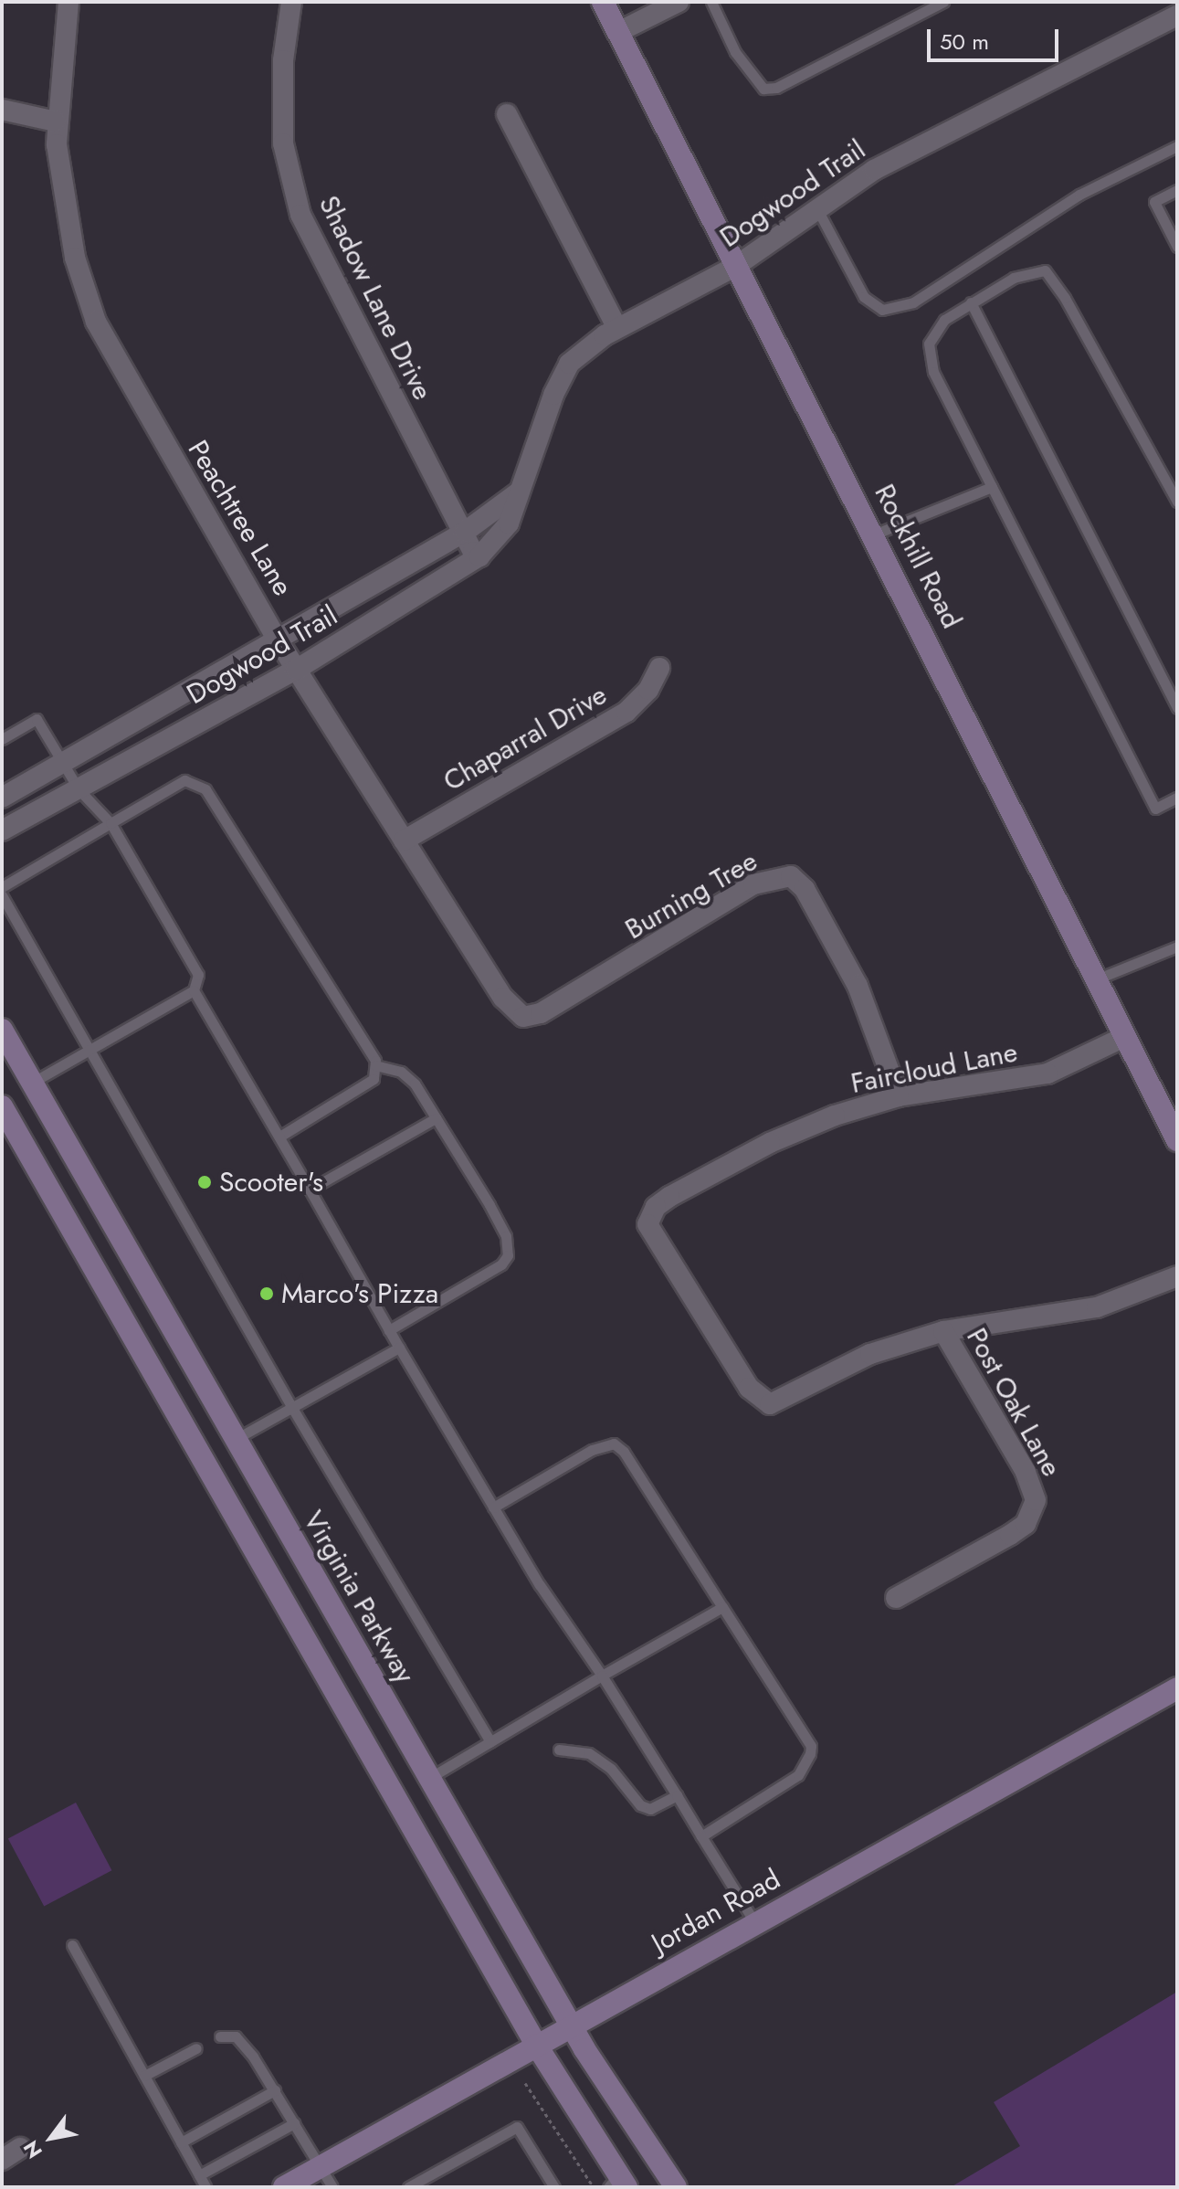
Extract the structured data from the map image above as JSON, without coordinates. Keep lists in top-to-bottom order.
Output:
{
  "streets": {
    "main road": ["Rockhill Road", "Virginia Parkway", "Jordan Road"],
    "street": [
      "Dogwood Trail",
      "Shadow Lane Drive",
      "Peachtree Lane",
      "Chaparral Drive",
      "Burning Tree",
      "Faircloud Lane",
      "Post Oak Lane"
    ]
  },
  "crossings": [
    ["Dogwood Trail", "Shadow Lane Drive"],
    ["Dogwood Trail", "Peachtree Lane"],
    ["Dogwood Trail", "Rockhill Road"],
    ["Peachtree Lane", "Chaparral Drive"],
    ["Peachtree Lane", "Burning Tree"],
    ["Rockhill Road", "Faircloud Lane"],
    ["Burning Tree", "Faircloud Lane"],
    ["Faircloud Lane", "Post Oak Lane"],
    ["Virginia Parkway", "Jordan Road"]
  ],
  "places": ["Scooter's", "Marco's Pizza"],
  "scale_bar": "50 m",
  "north": "bottom left"
}
